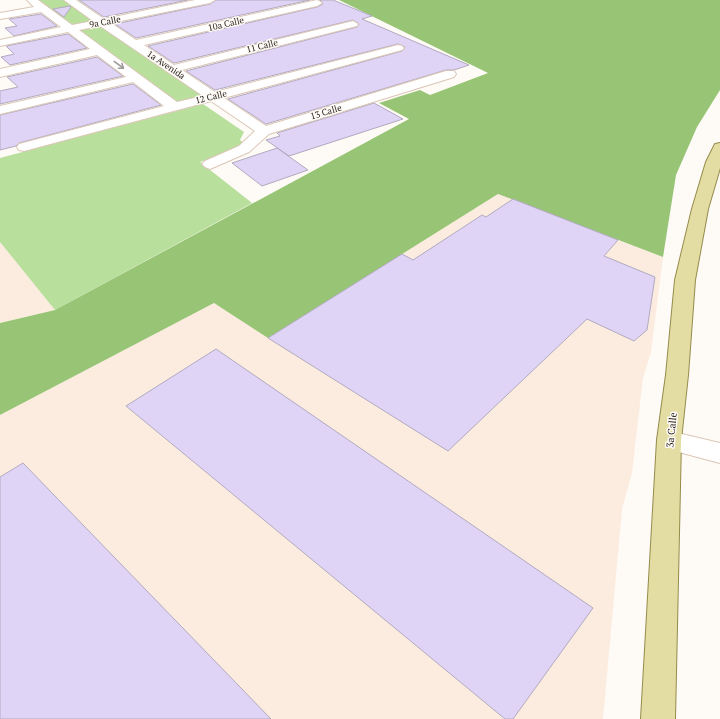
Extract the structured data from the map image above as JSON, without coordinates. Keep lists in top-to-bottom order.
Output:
{
  "streets": {
    "main road": ["3a Calle"],
    "street": [
      "9a Calle",
      "10a Calle",
      "11 Calle",
      "1a Avenida",
      "12 Calle",
      "13 Calle"
    ]
  },
  "crossings": [
    ["9a Calle", "1a Avenida"],
    ["10a Calle", "1a Avenida"],
    ["11 Calle", "1a Avenida"],
    ["1a Avenida", "12 Calle"],
    ["1a Avenida", "13 Calle"]
  ]
}
